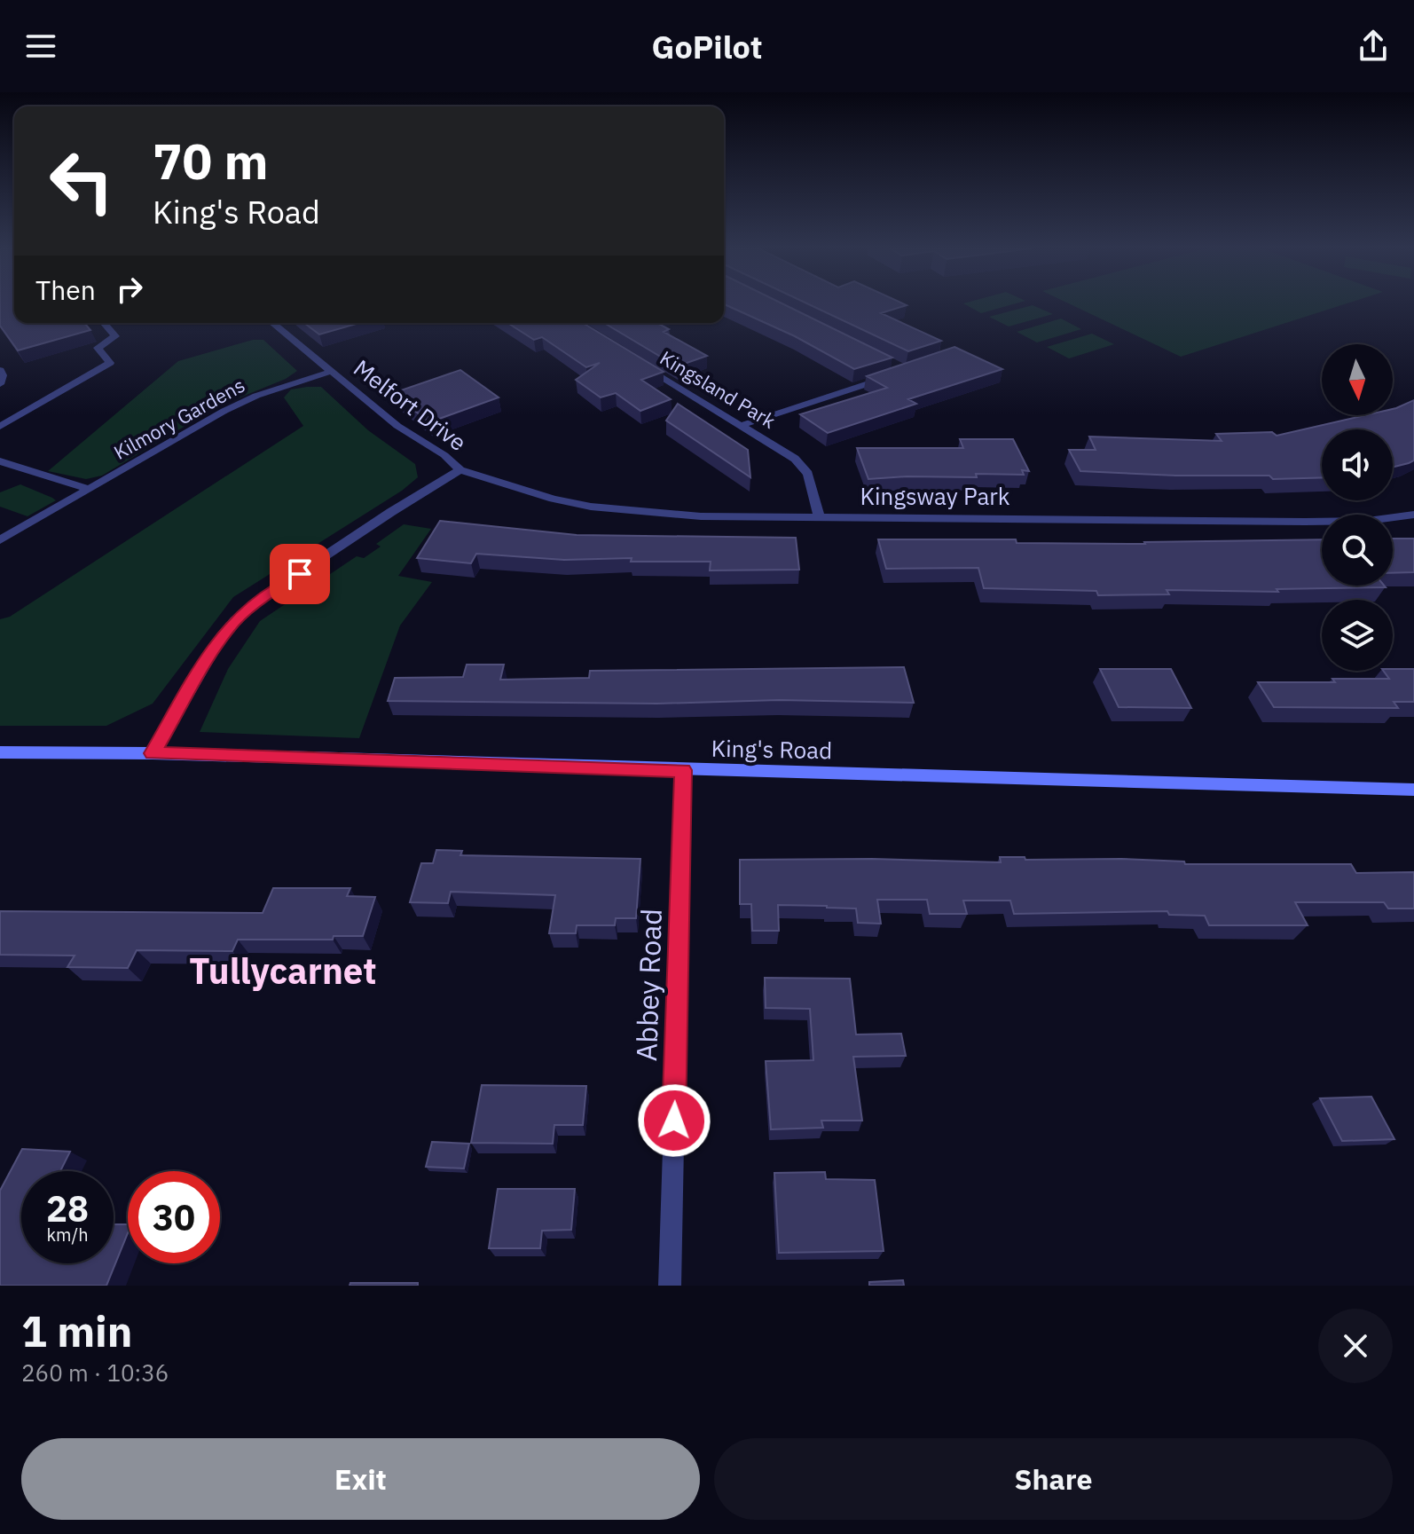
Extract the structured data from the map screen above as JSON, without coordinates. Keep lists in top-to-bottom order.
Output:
{
  "streets": {
    "street": [
      "Kingsland Park",
      "Melfort Drive",
      "Kilmory Gardens",
      "Kingsway Park",
      "King's Road",
      "Abbey Road"
    ]
  },
  "crossings": [
    ["Kingsland Park", "Kingsway Park"],
    ["Melfort Drive", "Kilmory Gardens"],
    ["Melfort Drive", "Kingsway Park"],
    ["Melfort Drive", "King's Road"],
    ["King's Road", "Abbey Road"]
  ],
  "districts": ["Tullycarnet"],
  "north": "bottom",
  "page": {
    "header": "GoPilot",
    "turn": ["70 m", "King's Road"],
    "then": "Then",
    "speed": "28 km/h",
    "limit": "30",
    "heading": ["1 min", "260 m · 10:36"],
    "buttons": ["Exit", "Share"]
  }
}
